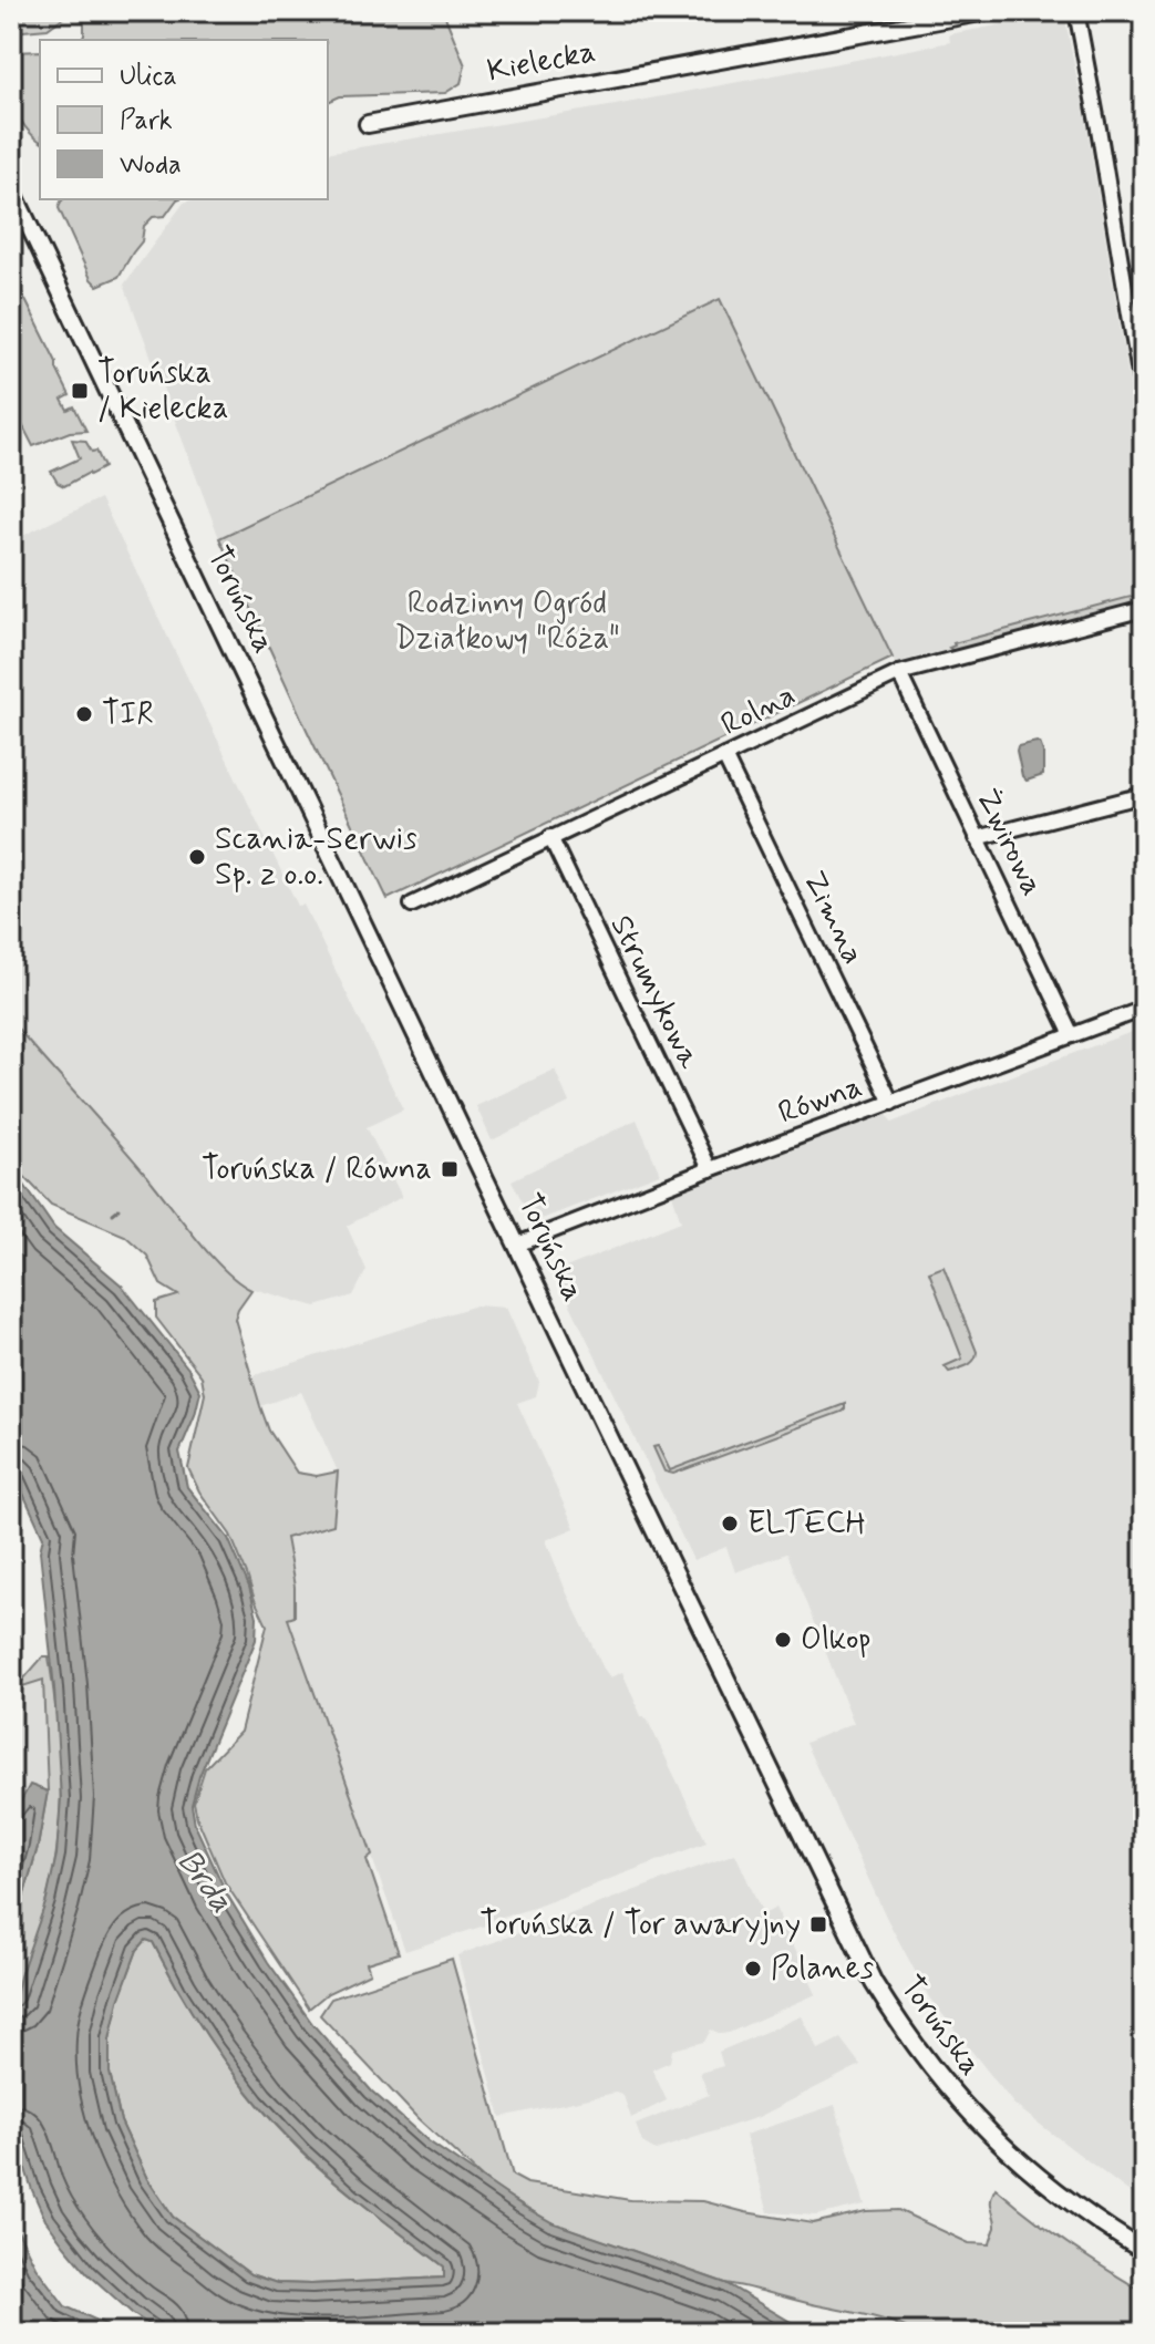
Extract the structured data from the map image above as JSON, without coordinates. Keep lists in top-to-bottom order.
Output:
{
  "streets": {
    "street": [
      "Kielecka",
      "Toruńska",
      "Rolna",
      "Żwirowa",
      "Zimna",
      "Strumykowa",
      "Równa"
    ]
  },
  "crossings": [
    ["Toruńska", "Równa"],
    ["Rolna", "Żwirowa"],
    ["Rolna", "Zimna"],
    ["Rolna", "Strumykowa"],
    ["Żwirowa", "Równa"],
    ["Zimna", "Równa"],
    ["Strumykowa", "Równa"]
  ],
  "water": ["Brda"],
  "parks": ["Rodzinny Ogród Działkowy \"Róża\""],
  "places": {
    "transit": ["Toruńska / Kielecka", "Toruńska / Równa", "Toruńska / Tor awaryjny"],
    "other": [
      "TIR",
      "Scania-Serwis Sp. z o.o.",
      "ELTECH",
      "Olkop",
      "Polanes"
    ]
  },
  "legend": ["Ulica", "Park", "Woda"]
}
